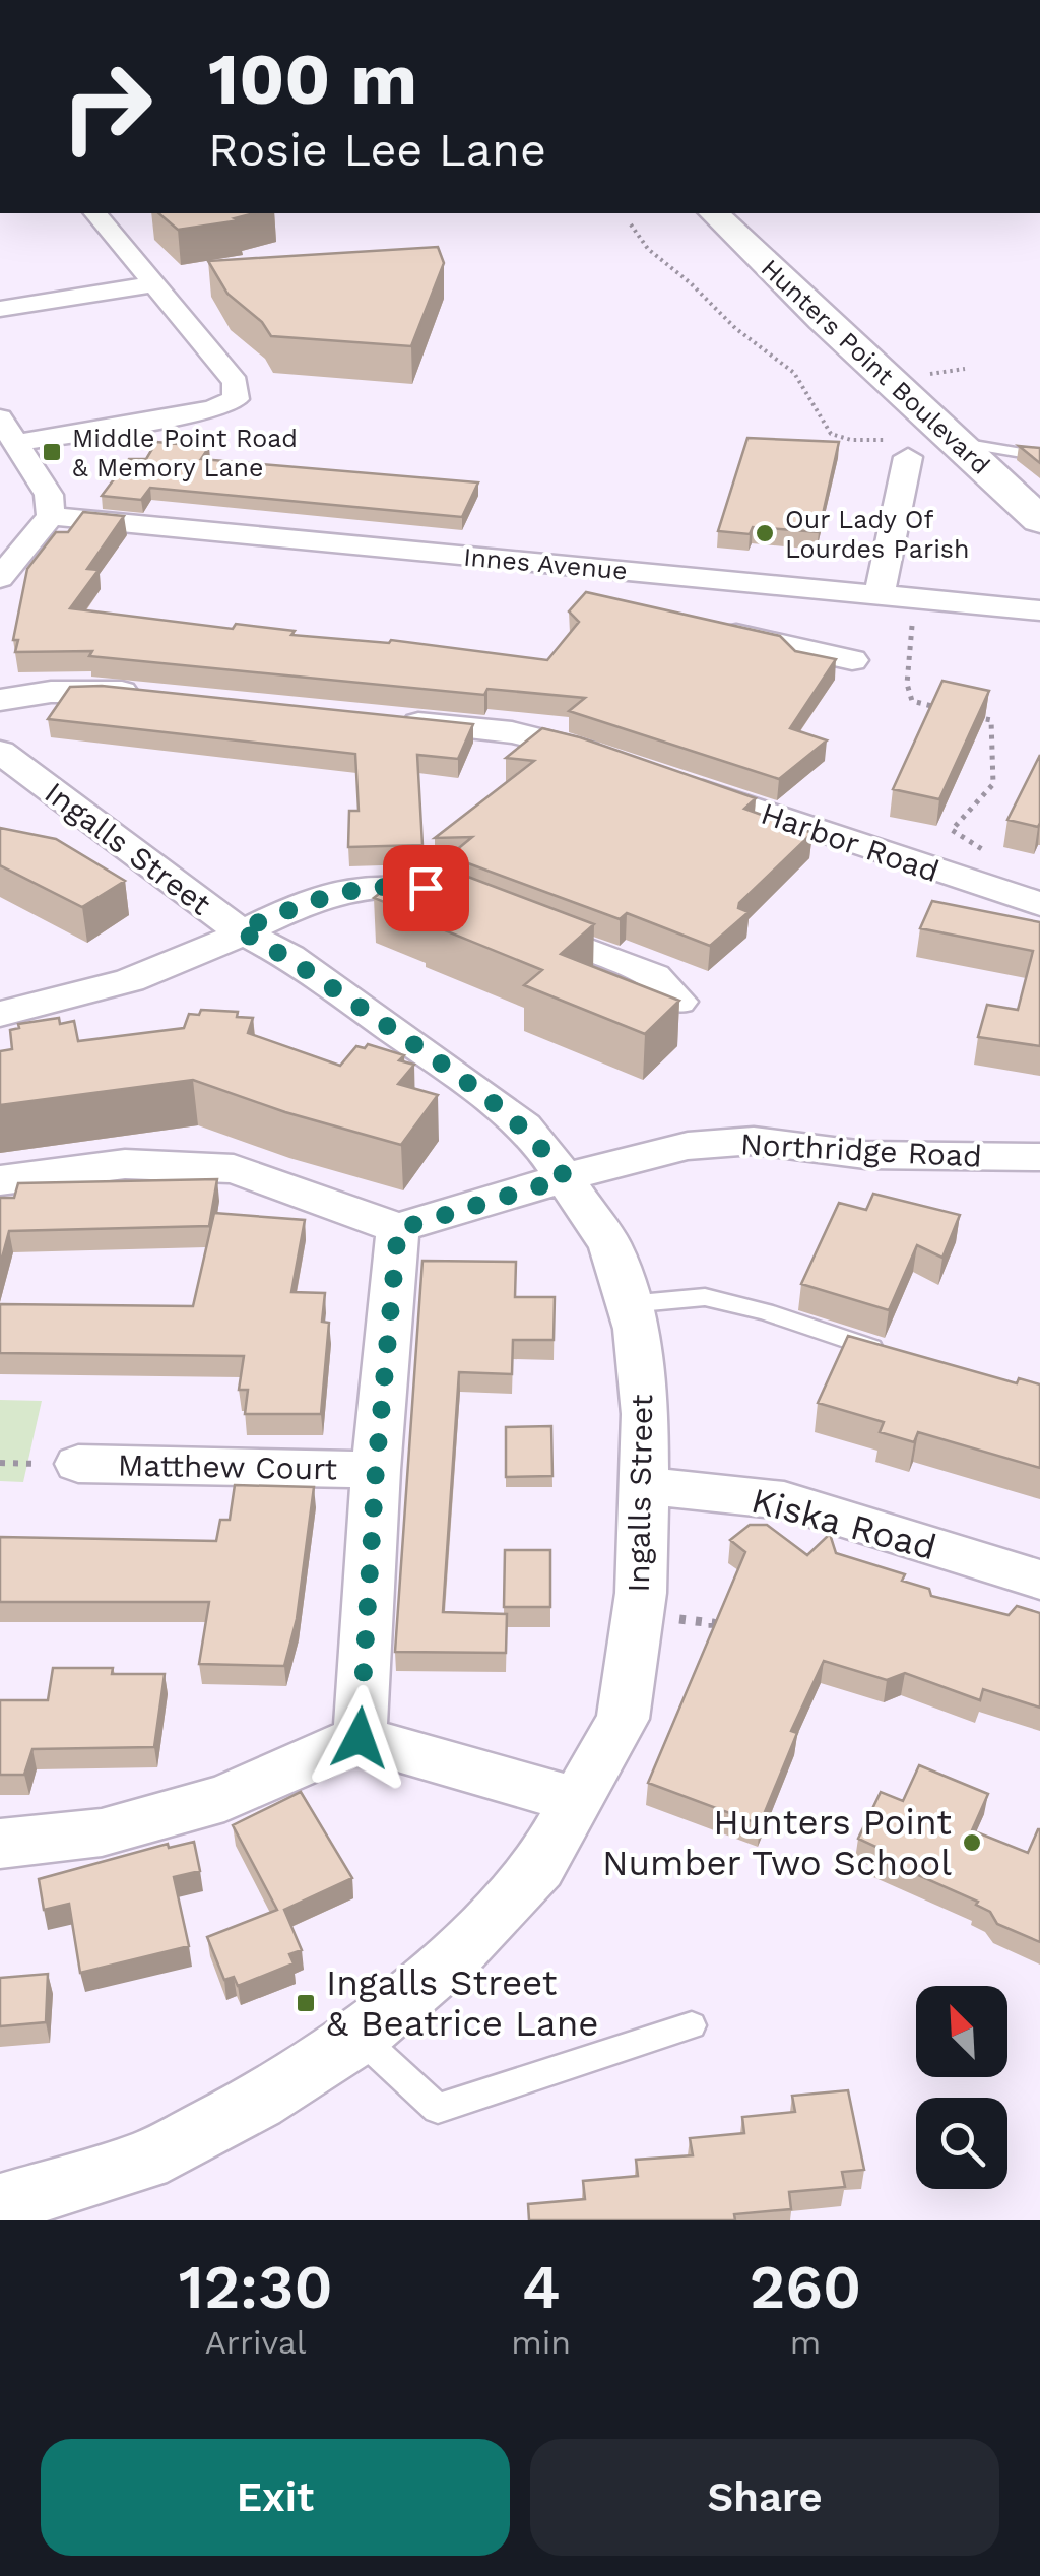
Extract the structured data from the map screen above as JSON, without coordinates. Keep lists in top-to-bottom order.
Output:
{
  "streets": {
    "main road": ["Hunters Point Boulevard"],
    "street": [
      "Innes Avenue",
      "Harbor Road",
      "Ingalls Street",
      "Northridge Road",
      "Matthew Court",
      "Kiska Road"
    ]
  },
  "crossings": [
    ["Ingalls Street", "Northridge Road"],
    ["Ingalls Street", "Kiska Road"]
  ],
  "places": {
    "transit": ["Middle Point Road & Memory Lane", "Ingalls Street & Beatrice Lane"],
    "other": ["Our Lady Of Lourdes Parish", "Hunters Point Number Two School"]
  },
  "north": "top left",
  "page": {
    "turn": ["100 m", "Rosie Lee Lane"],
    "eta": [
      "12:30",
      "Arrival",
      "4",
      "min",
      "260",
      "m"
    ],
    "buttons": ["Exit", "Share"]
  }
}
